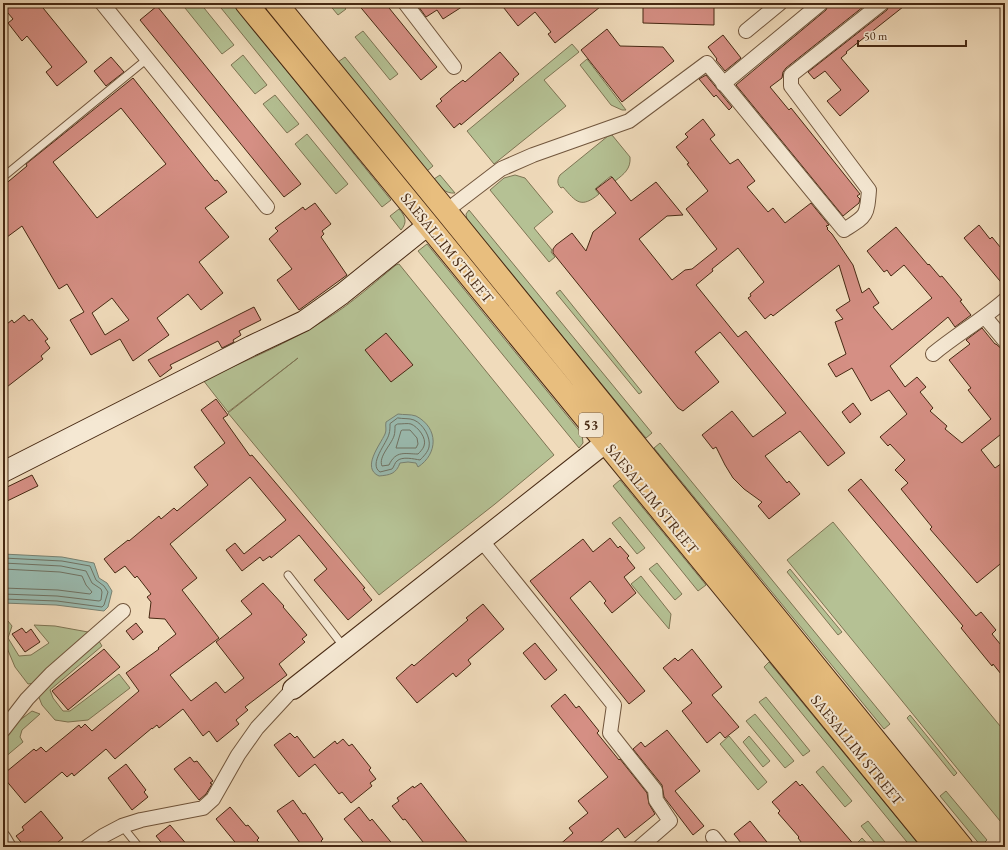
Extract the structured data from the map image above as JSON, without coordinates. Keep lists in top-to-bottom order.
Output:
{
  "streets": {
    "main road": ["SAESALLIM STREET", "53"]
  },
  "scale_bar": "50 m"
}
